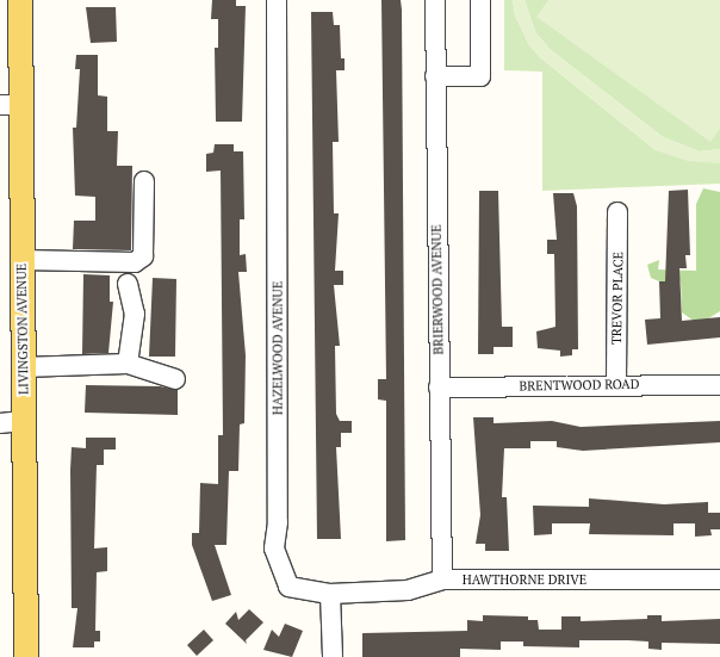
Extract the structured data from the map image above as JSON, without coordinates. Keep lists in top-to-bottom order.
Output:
{
  "streets": {
    "main road": ["LIVINGSTON AVENUE"],
    "street": [
      "BRIERWOOD AVENUE",
      "TREVOR PLACE",
      "HAZELWOOD AVENUE",
      "BRENTWOOD ROAD",
      "HAWTHORNE DRIVE"
    ]
  },
  "crossings": [
    ["BRIERWOOD AVENUE", "BRENTWOOD ROAD"],
    ["BRIERWOOD AVENUE", "HAWTHORNE DRIVE"],
    ["TREVOR PLACE", "BRENTWOOD ROAD"],
    ["HAZELWOOD AVENUE", "HAWTHORNE DRIVE"]
  ]
}
